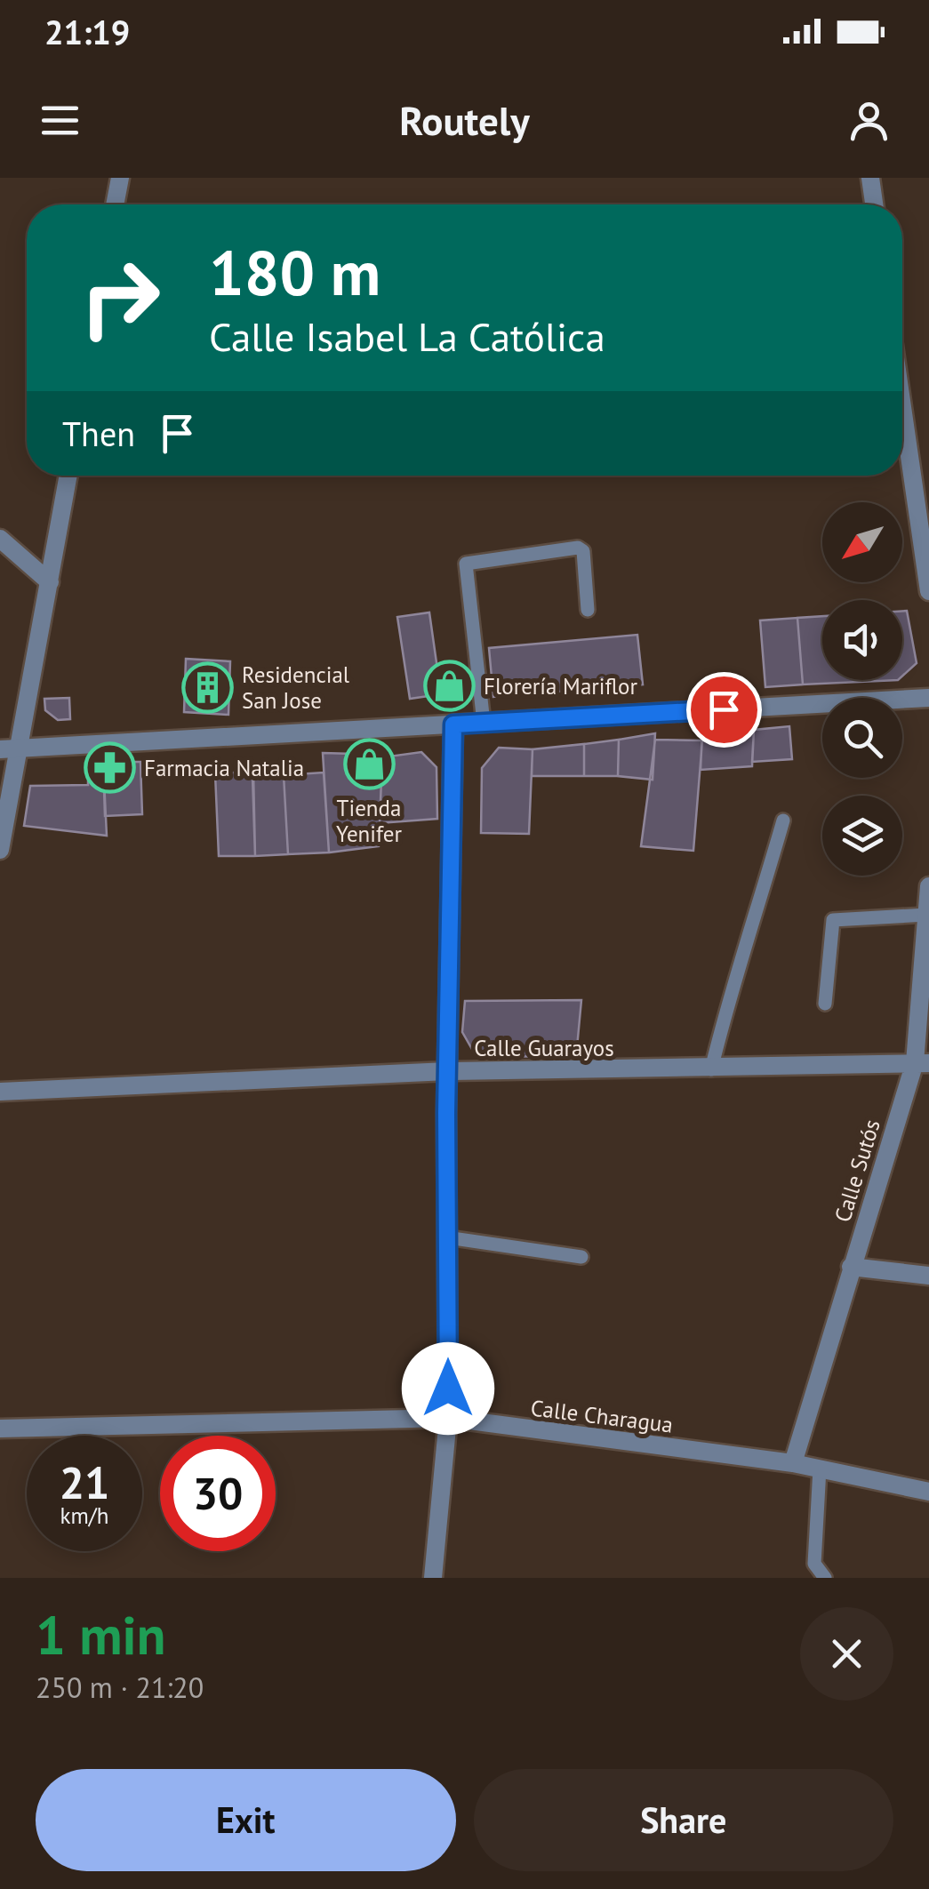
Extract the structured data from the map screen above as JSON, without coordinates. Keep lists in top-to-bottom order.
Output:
{
  "streets": {
    "street": ["Calle Guarayos", "Calle Sutós", "Calle Charagua"]
  },
  "crossings": [
    ["Calle Guarayos", "Calle Sutós"],
    ["Calle Sutós", "Calle Charagua"]
  ],
  "places": {
    "shop": ["Florería Mariflor", "Tienda Yenifer"],
    "building": ["Residencial San Jose"],
    "pharmacy": ["Farmacia Natalia"]
  },
  "north": "bottom left",
  "page": {
    "status": "21:19",
    "header": "Routely",
    "turn": ["180 m", "Calle Isabel La Católica"],
    "then": "Then",
    "speed": "21 km/h",
    "limit": "30",
    "heading": ["1 min", "250 m · 21:20"],
    "buttons": ["Exit", "Share"]
  }
}
